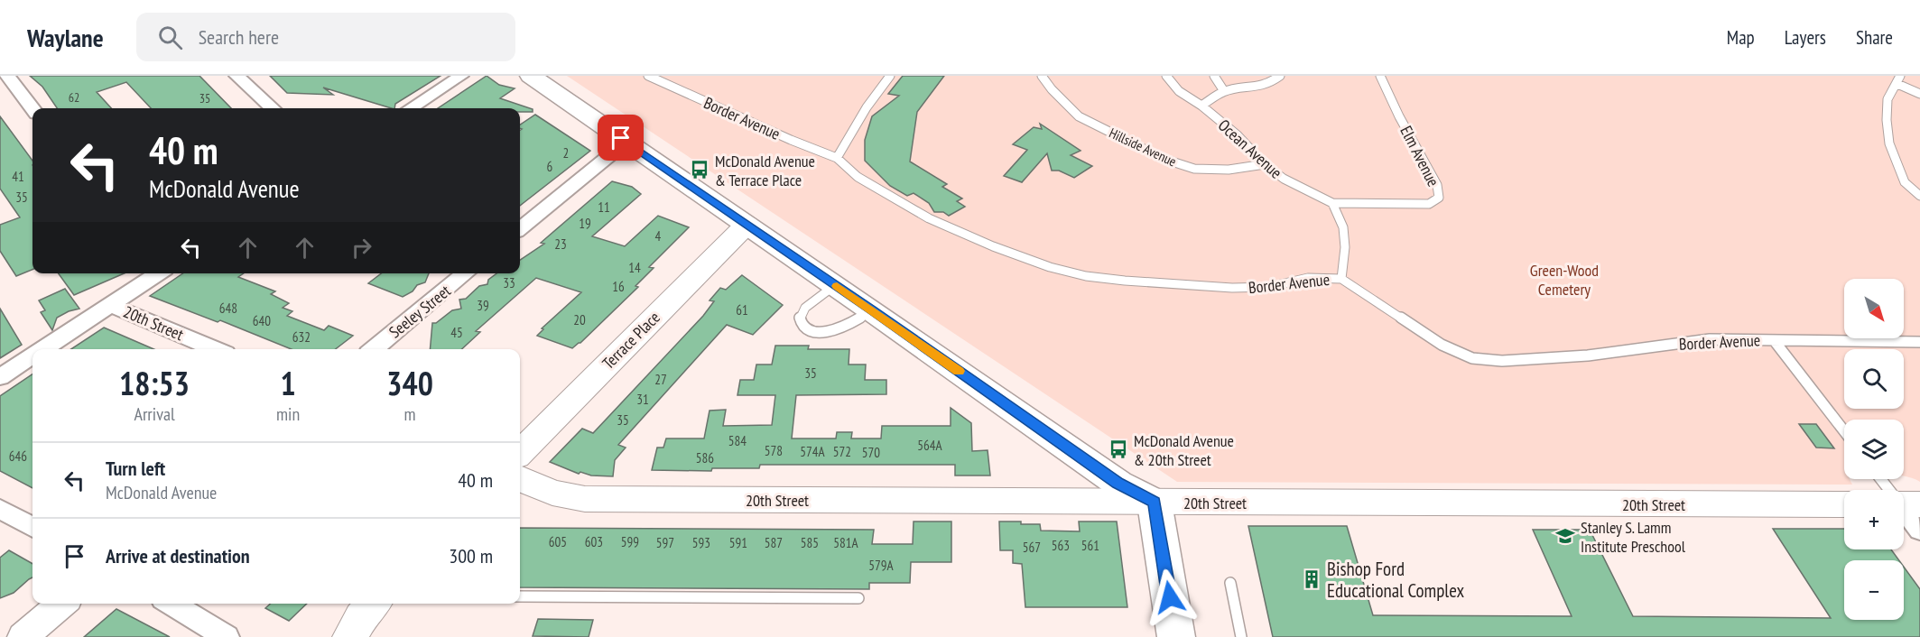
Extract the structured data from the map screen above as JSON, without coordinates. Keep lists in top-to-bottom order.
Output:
{
  "streets": {
    "main road": ["20th Street", "Terrace Place"],
    "street": ["Seeley Street"],
    "lane": [
      "Border Avenue",
      "Hillside Avenue",
      "Ocean Avenue",
      "Elm Avenue"
    ]
  },
  "crossings": [
    ["Hillside Avenue", "Ocean Avenue"],
    ["Ocean Avenue", "Elm Avenue"]
  ],
  "parks": ["Green-Wood Cemetery"],
  "places": {
    "bus stop": ["McDonald Avenue & Terrace Place", "McDonald Avenue & 20th Street"],
    "school or university": ["Stanley S. Lamm Institute Preschool"],
    "building": ["Bishop Ford Educational Complex"]
  },
  "house_numbers": [
    "62",
    "35",
    "2",
    "6",
    "41",
    "35",
    "11",
    "19",
    "4",
    "23",
    "14",
    "33",
    "16",
    "39",
    "648",
    "61",
    "20",
    "640",
    "45",
    "632",
    "35",
    "27",
    "31",
    "35",
    "584",
    "564A",
    "578",
    "574A",
    "572",
    "570",
    "646",
    "586",
    "605",
    "603",
    "599",
    "597",
    "593",
    "591",
    "587",
    "585",
    "581A",
    "563",
    "561",
    "567",
    "579A"
  ],
  "north": "bottom right",
  "page": {
    "header": "Waylane",
    "search": "Search here",
    "nav": ["Map", "Layers", "Share"],
    "turn": ["40 m", "McDonald Avenue"],
    "map_buttons": ["+", "−"],
    "eta": [
      "18:53",
      "Arrival",
      "1",
      "min",
      "340",
      "m"
    ],
    "list": [
      {
        "name": "Turn left",
        "note": "McDonald Avenue",
        "value": "40 m"
      },
      {
        "name": "Arrive at destination",
        "value": "300 m"
      }
    ]
  }
}
